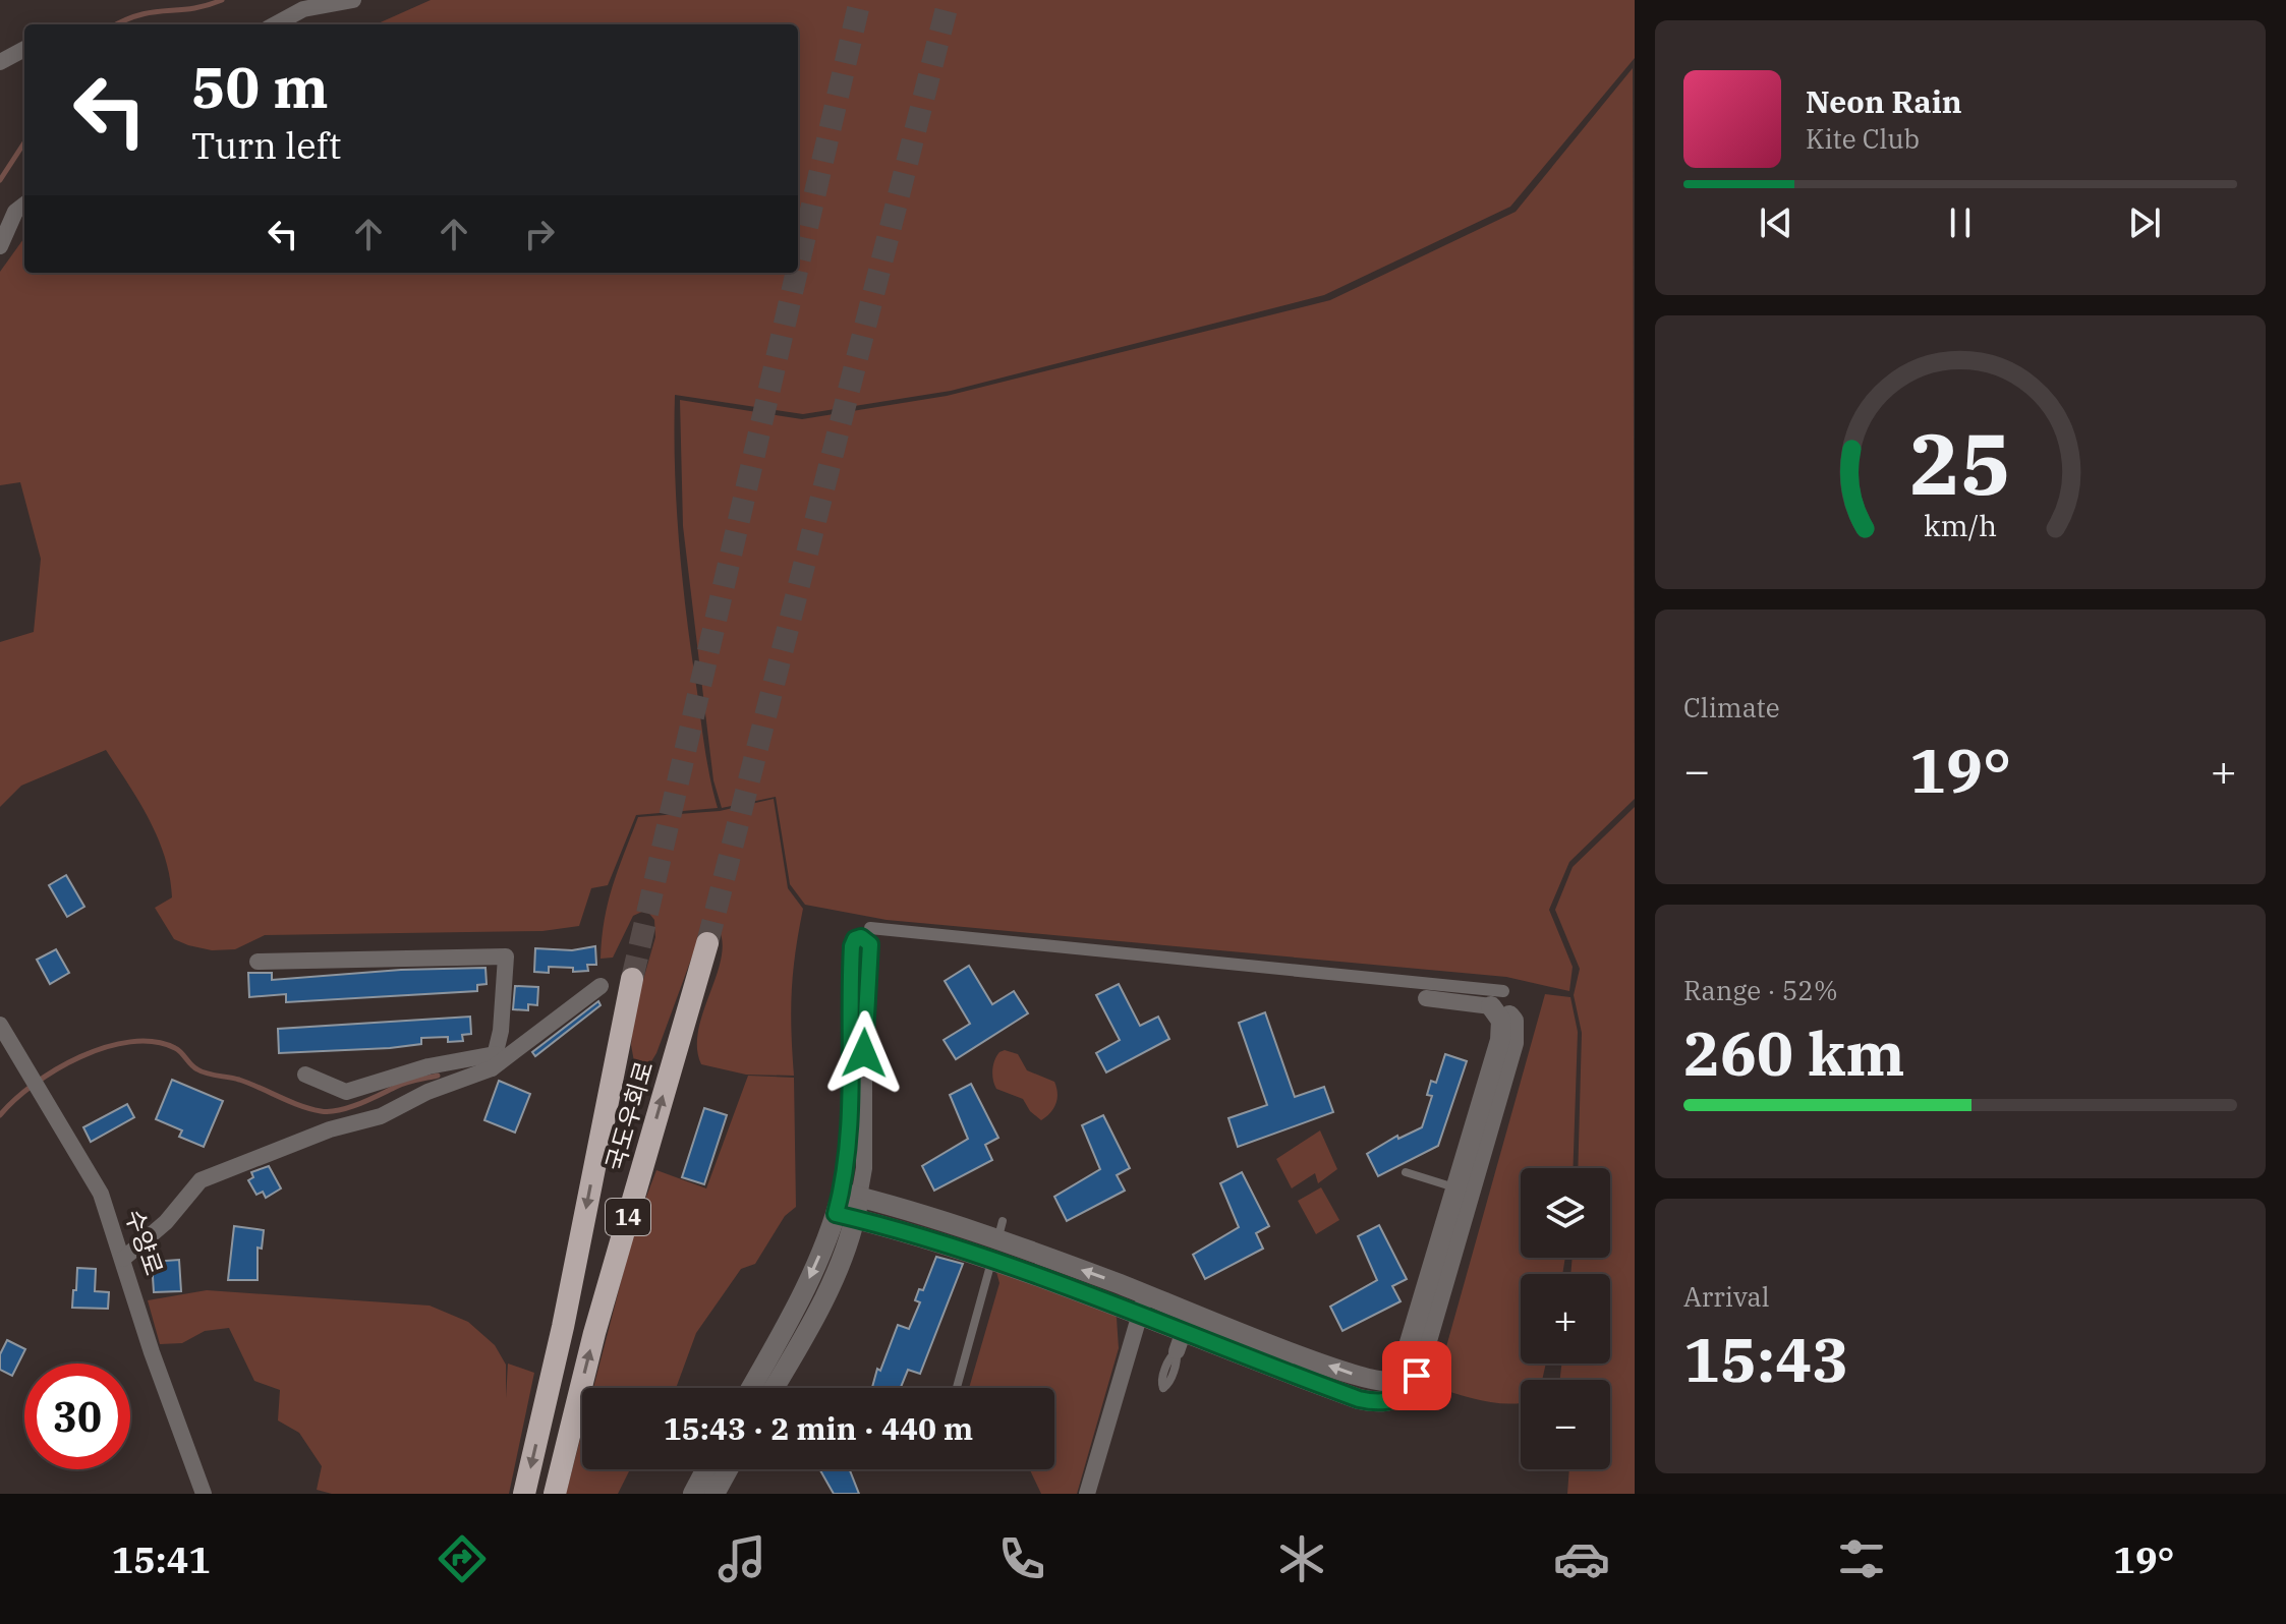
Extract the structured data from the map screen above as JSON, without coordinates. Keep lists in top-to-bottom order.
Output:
{
  "streets": {
    "highway": ["국도우회로", "14"],
    "street": ["수양로"]
  },
  "page": {
    "turn": ["50 m", "Turn left"],
    "song": ["Neon Rain", "Kite Club"],
    "tile": [
      "Climate",
      ["Range · 52%", "260 km"],
      ["Arrival", "15:43"]
    ],
    "heat": ["−", "19°", "+"],
    "map_buttons": ["+", "−"],
    "limit": "30",
    "trip": "15:43 · 2 min · 440 m",
    "tabs": ["15:41", "19°"],
    "gauge": ["25", "km/h"]
  }
}
